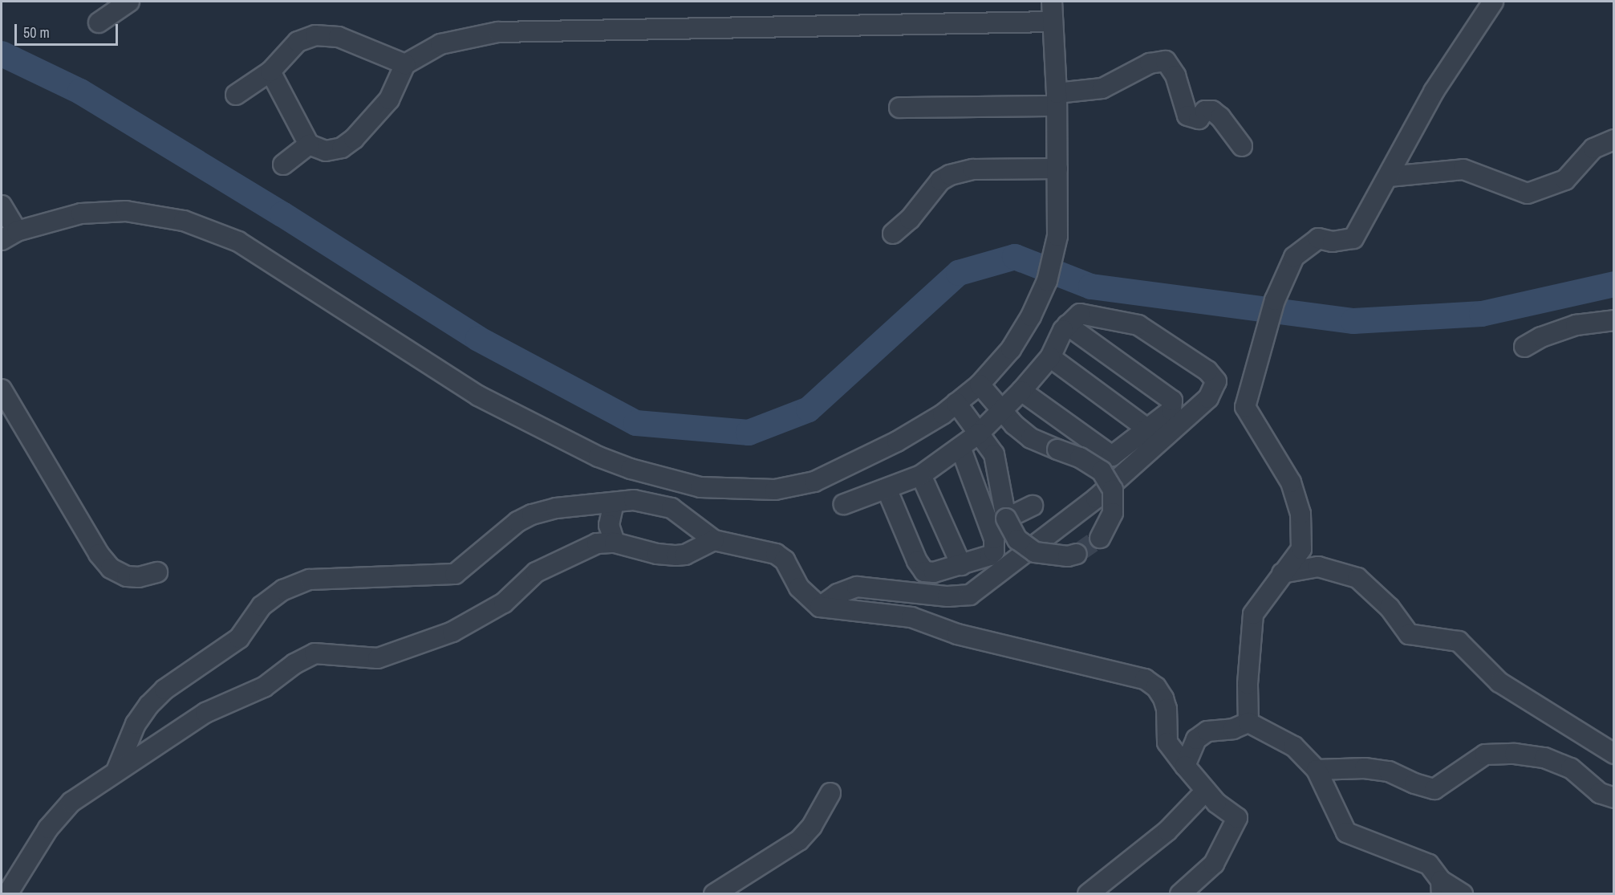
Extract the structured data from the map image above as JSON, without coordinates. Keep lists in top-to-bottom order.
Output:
{
  "scale_bar": "50 m"
}
